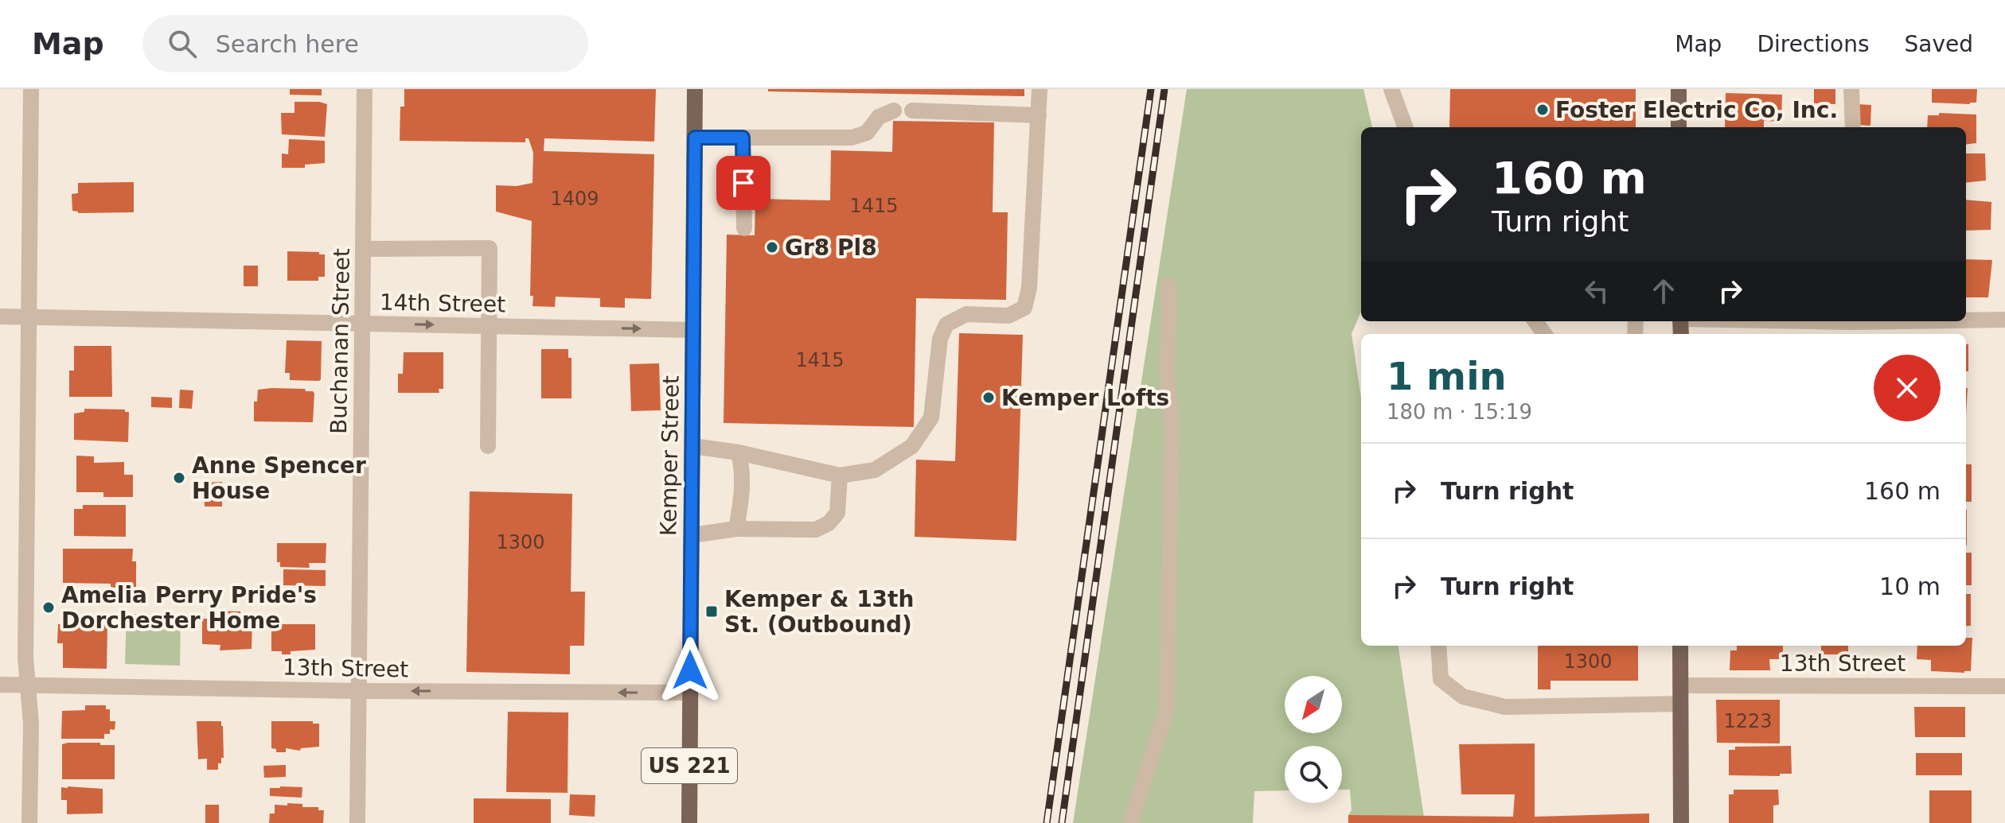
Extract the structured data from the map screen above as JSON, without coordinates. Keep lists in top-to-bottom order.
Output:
{
  "streets": {
    "main road": ["Kemper Street", "US 221"],
    "street": ["14th Street", "Buchanan Street", "13th Street"]
  },
  "crossings": [
    ["14th Street", "Buchanan Street"],
    ["14th Street", "Kemper Street"],
    ["Buchanan Street", "13th Street"],
    ["Kemper Street", "13th Street"]
  ],
  "one_way": ["14th Street"],
  "places": {
    "other": [
      "Foster Electric Co, Inc.",
      "Gr8 Pl8",
      "Kemper Lofts",
      "Anne Spencer House",
      "Amelia Perry Pride's Dorchester Home"
    ],
    "transit": ["Kemper & 13th St. (Outbound)"]
  },
  "house_numbers": [
    "1409",
    "1415",
    "1415",
    "1300",
    "1300",
    "1223"
  ],
  "north": "bottom left",
  "page": {
    "header": "Map",
    "search": "Search here",
    "nav": ["Map", "Directions", "Saved"],
    "turn": ["160 m", "Turn right"],
    "heading": ["1 min", "180 m · 15:19"],
    "list": [
      {
        "name": "Turn right",
        "value": "160 m"
      },
      {
        "name": "Turn right",
        "value": "10 m"
      }
    ]
  }
}
